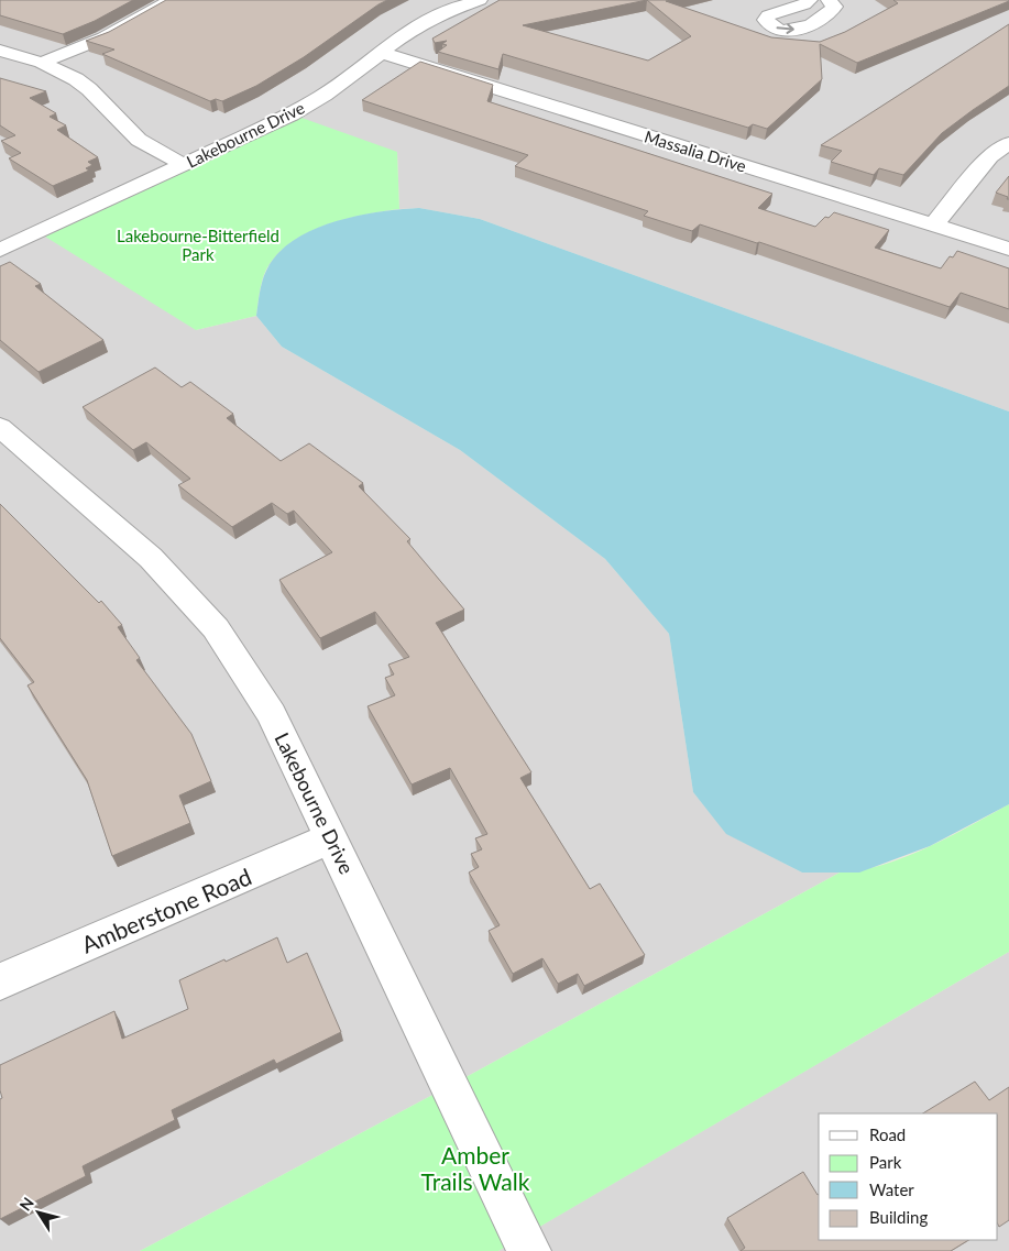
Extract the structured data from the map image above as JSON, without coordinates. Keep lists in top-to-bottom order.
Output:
{
  "streets": {
    "street": ["Lakebourne Drive", "Massalia Drive", "Amberstone Road"]
  },
  "crossings": [
    ["Lakebourne Drive", "Massalia Drive"],
    ["Lakebourne Drive", "Amberstone Road"]
  ],
  "parks": ["Lakebourne-Bitterfield Park", "Amber Trails Walk"],
  "legend": [
    "Road",
    "Park",
    "Water",
    "Building"
  ],
  "north": "top left"
}
